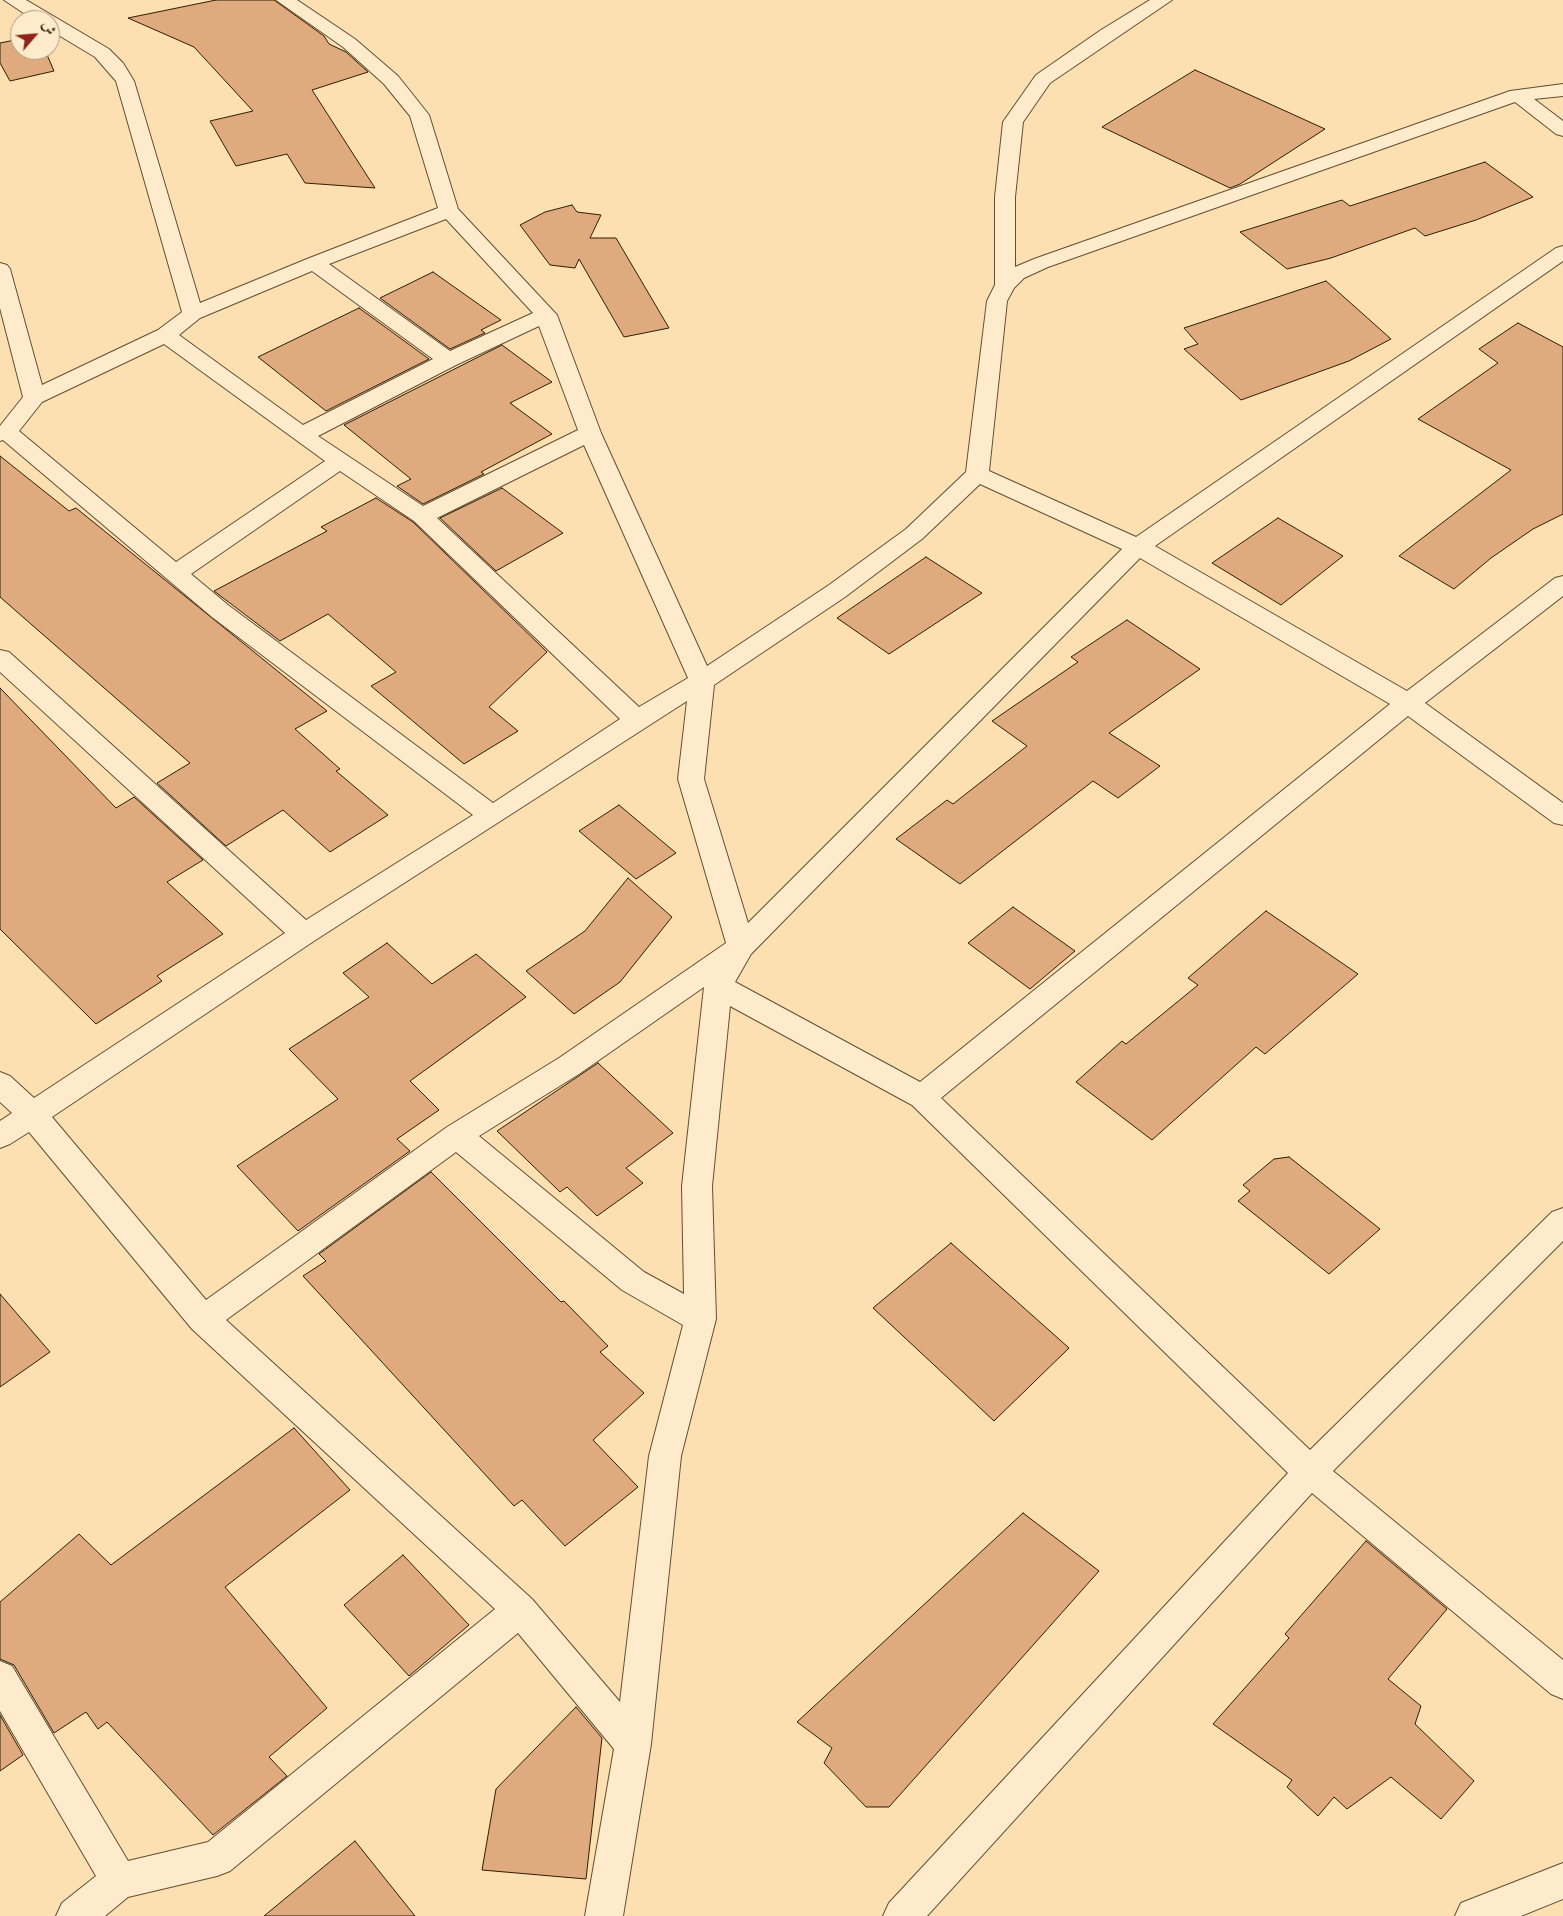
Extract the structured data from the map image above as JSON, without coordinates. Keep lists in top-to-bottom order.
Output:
{
  "north": "top right"
}
